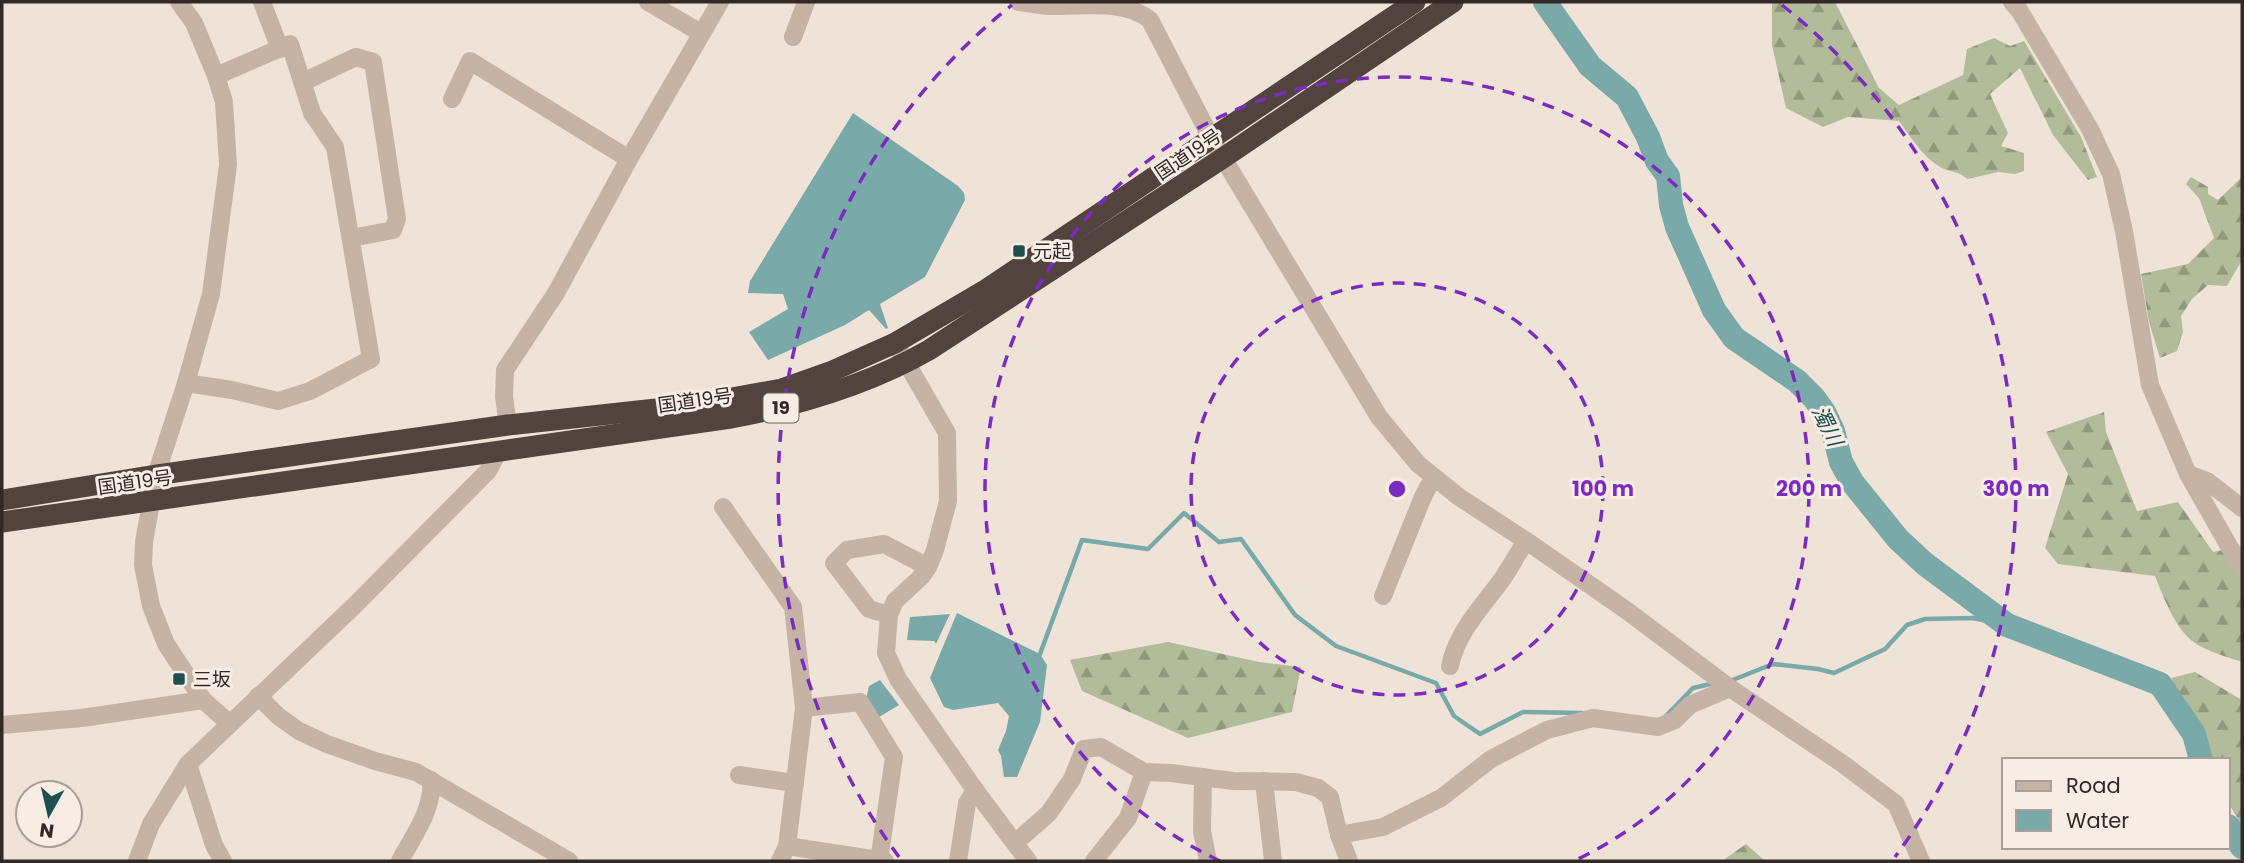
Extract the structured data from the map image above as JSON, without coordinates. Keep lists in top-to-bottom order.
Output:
{
  "streets": {
    "highway": ["国道19号", "19"]
  },
  "water": ["濁川"],
  "places": {
    "transit": ["元起", "三坂"]
  },
  "legend": ["Road", "Water"],
  "north": "bottom",
  "rings": ["100 m", "200 m", "300 m"]
}
